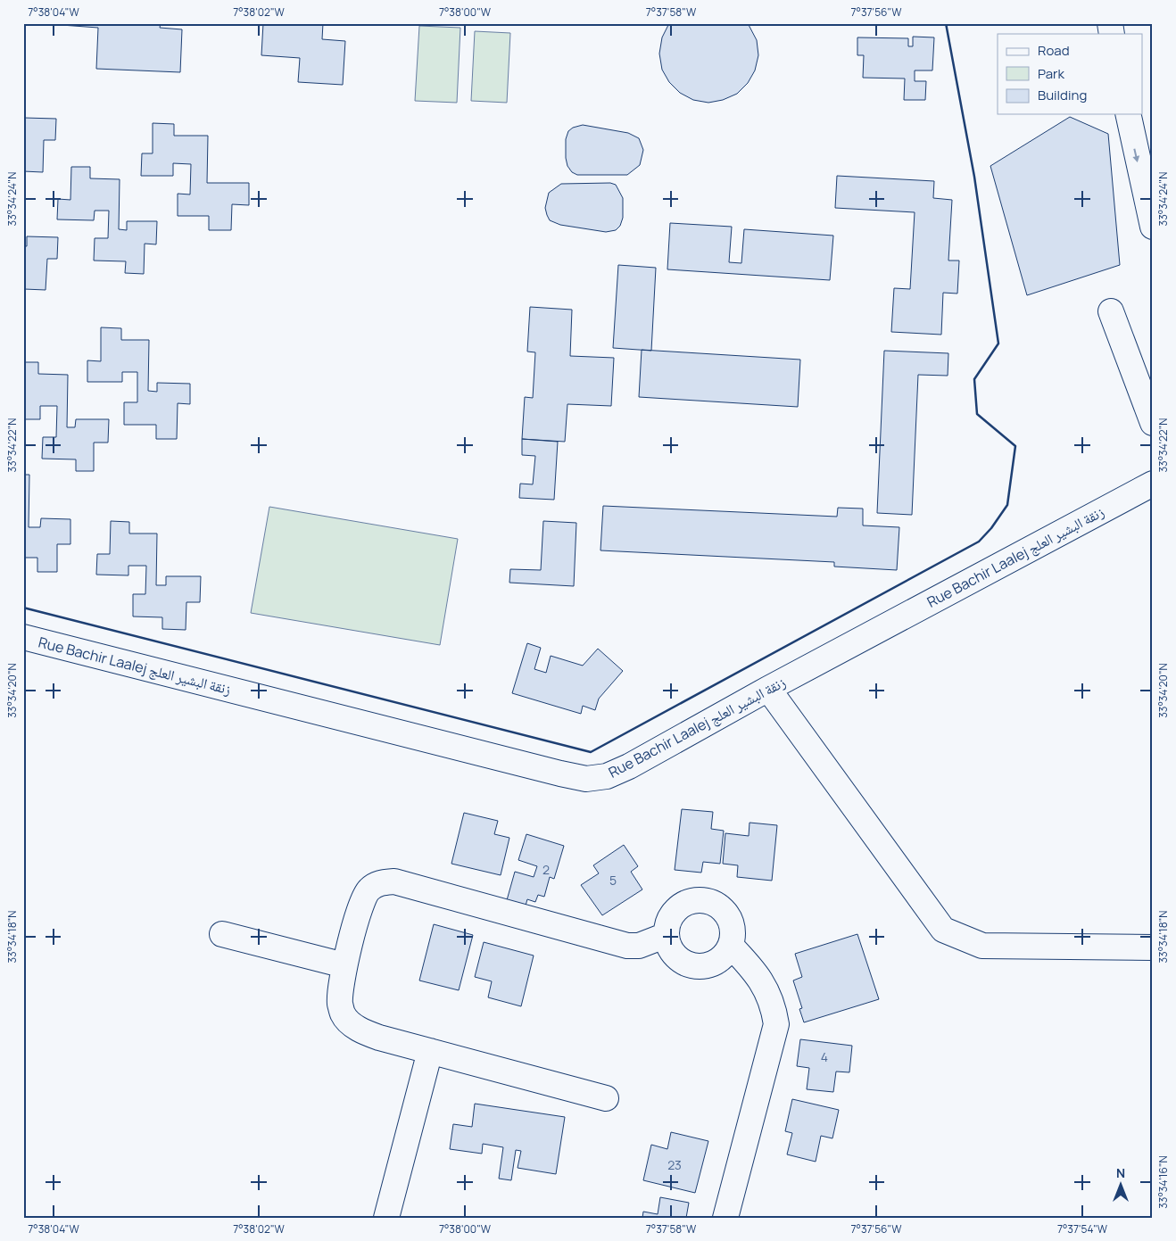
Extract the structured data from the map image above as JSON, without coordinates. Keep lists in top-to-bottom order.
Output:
{
  "streets": {
    "street": ["Rue Bachir Laalej زنقة البشير العلج"]
  },
  "house_numbers": [
    "2",
    "5",
    "4",
    "23"
  ],
  "legend": ["Road", "Park", "Building"],
  "north": "top",
  "coordinates": [
    "7°38'04\"W",
    "7°38'02\"W",
    "7°38'00\"W",
    "7°37'58\"W",
    "7°37'56\"W",
    "33°34'24\"N",
    "33°34'22\"N",
    "33°34'20\"N",
    "33°34'18\"N",
    "33°34'16\"N",
    "7°37'54\"W"
  ]
}
